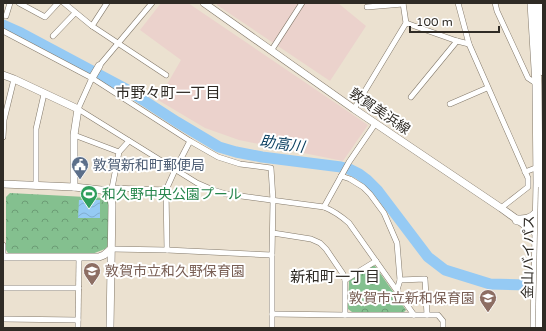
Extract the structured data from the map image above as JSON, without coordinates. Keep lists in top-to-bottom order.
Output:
{
  "streets": {
    "highway": ["金山バイパス"],
    "street": ["敦賀美浜線"]
  },
  "districts": ["市野々町一丁目", "新和町一丁目"],
  "water": ["助高川"],
  "places": {
    "public building": ["敦賀新和町郵便局"],
    "sports": ["和久野中央公園プール"],
    "school or university": ["敦賀市立和久野保育園", "敦賀市立新和保育園"]
  },
  "scale_bar": "100 m"
}
